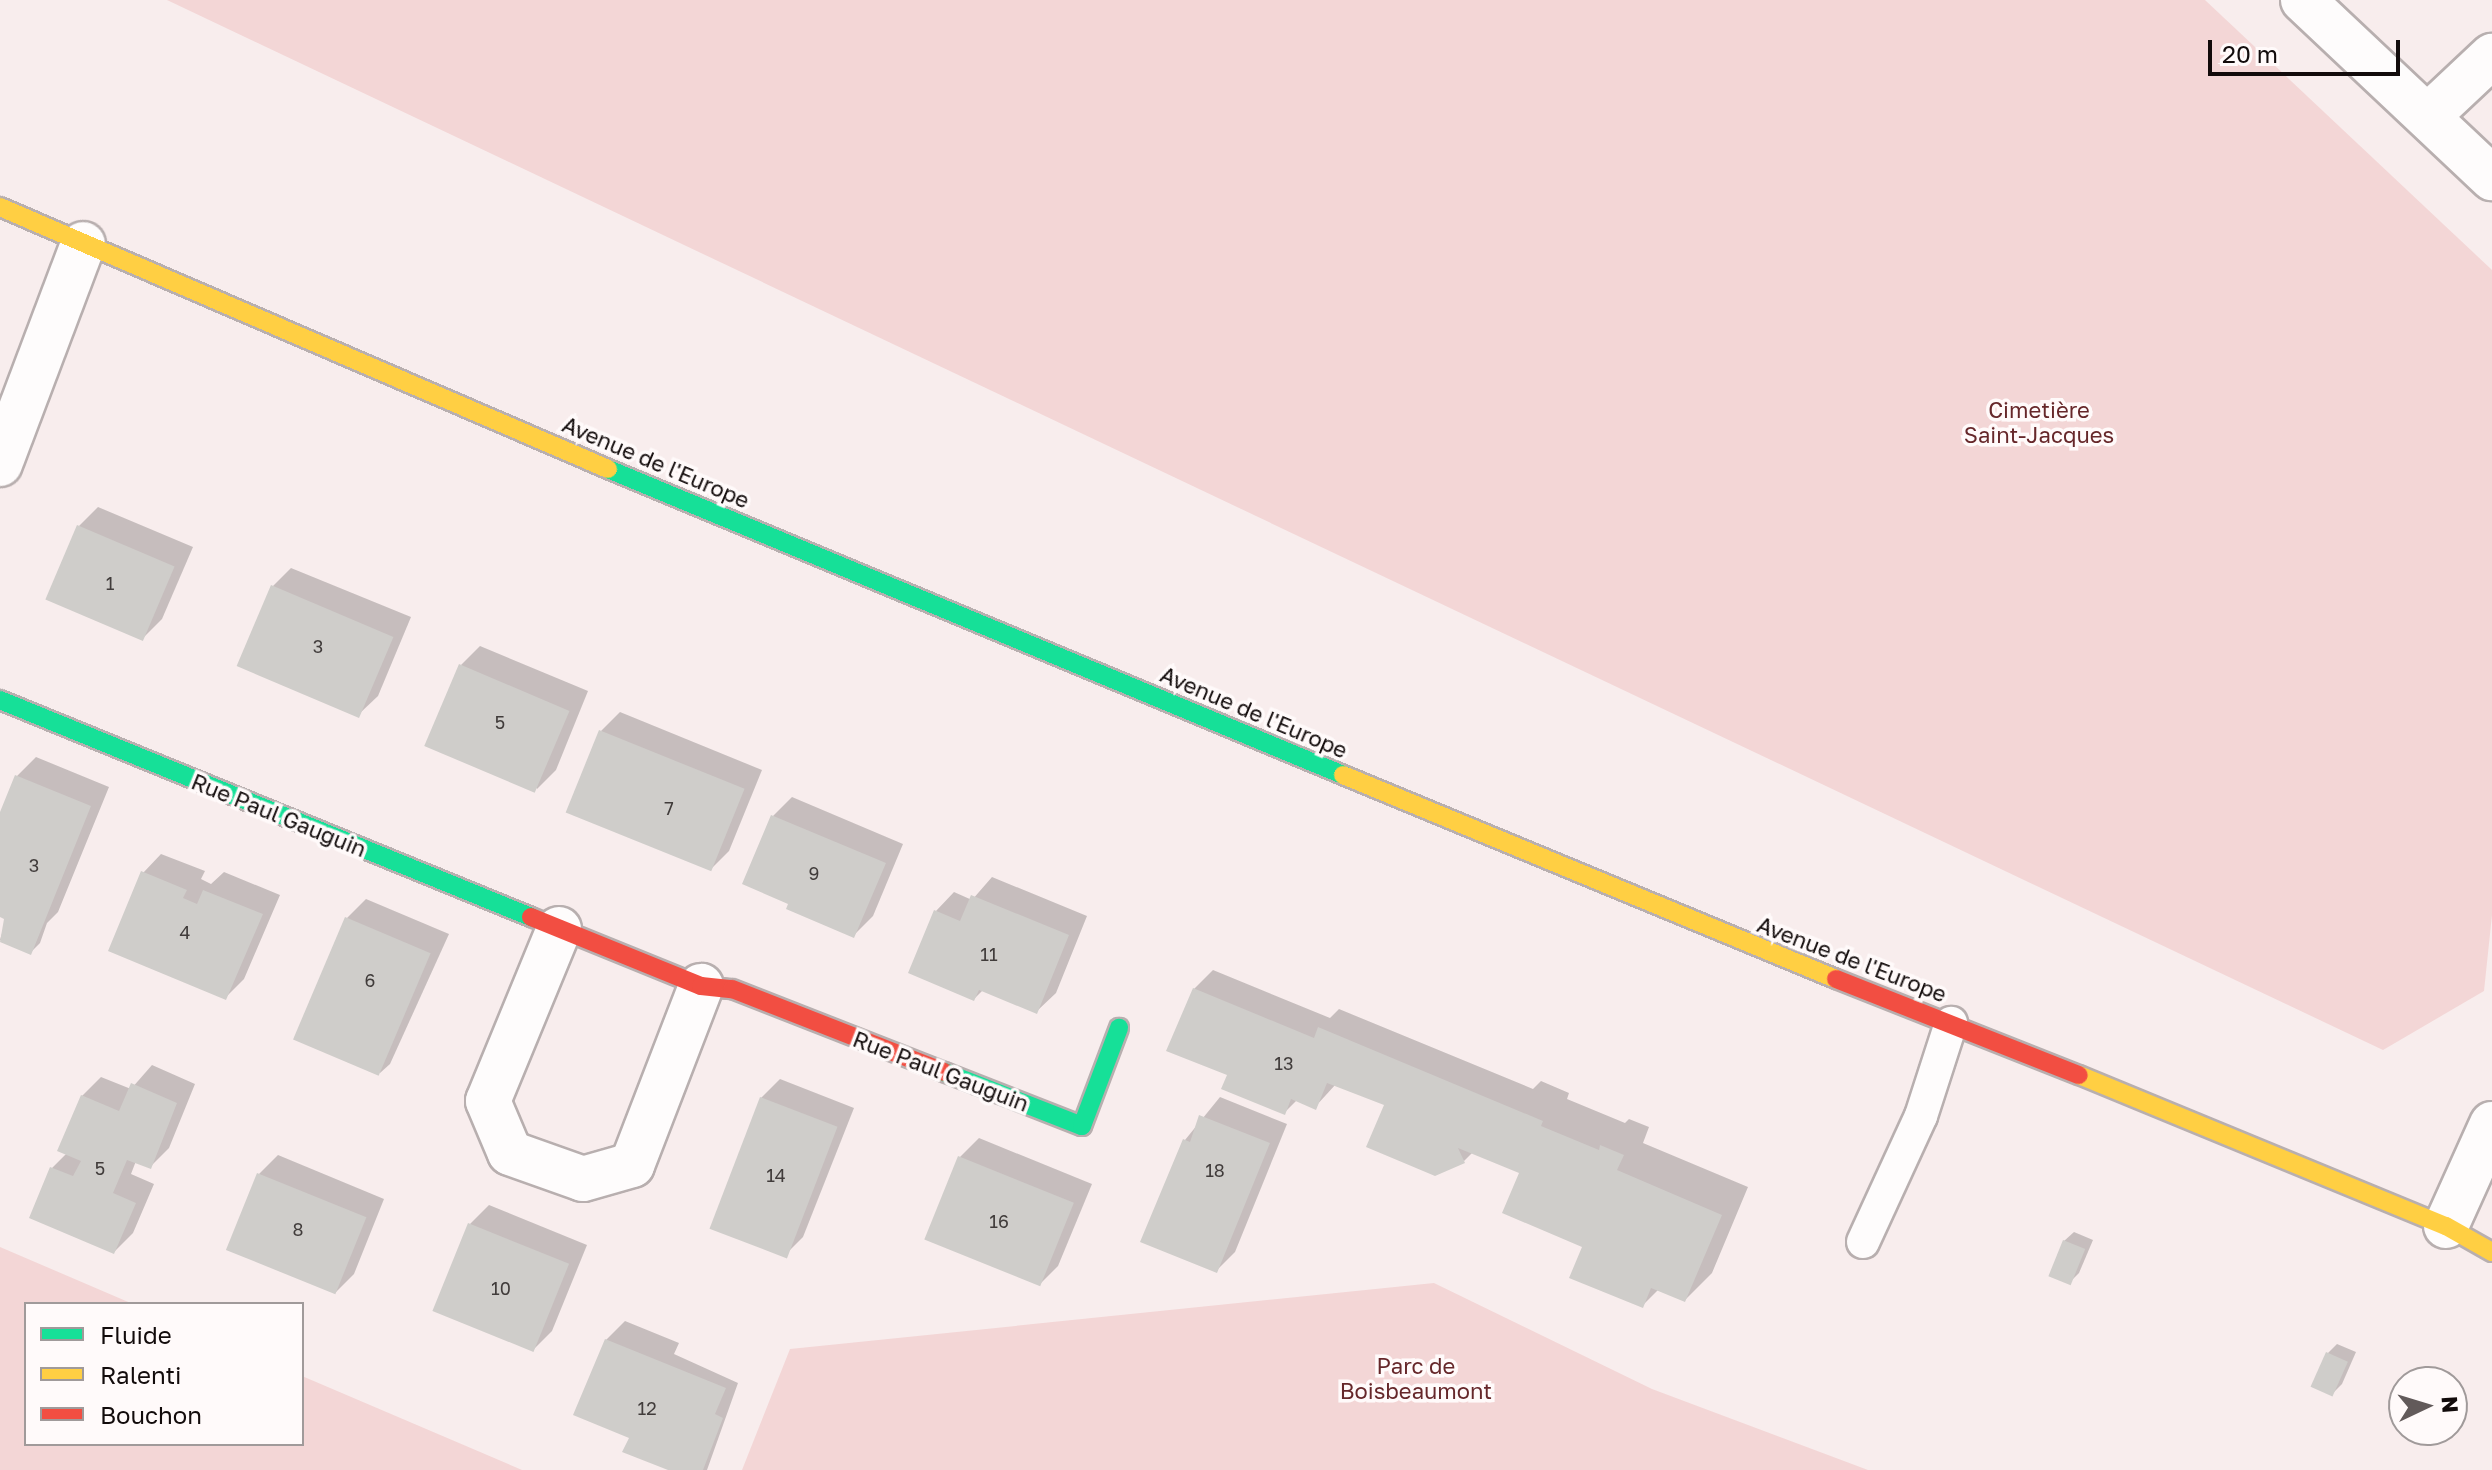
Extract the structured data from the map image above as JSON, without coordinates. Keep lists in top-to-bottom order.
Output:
{
  "streets": {
    "main road": ["Avenue de l'Europe", "Rue Paul Gauguin"]
  },
  "parks": ["Cimetière Saint-Jacques", "Parc de Boisbeaumont"],
  "house_numbers": [
    "1",
    "3",
    "5",
    "7",
    "3",
    "9",
    "4",
    "11",
    "6",
    "13",
    "5",
    "18",
    "14",
    "16",
    "8",
    "10",
    "12"
  ],
  "legend": ["Fluide", "Ralenti", "Bouchon"],
  "scale_bar": "20 m",
  "north": "right"
}
